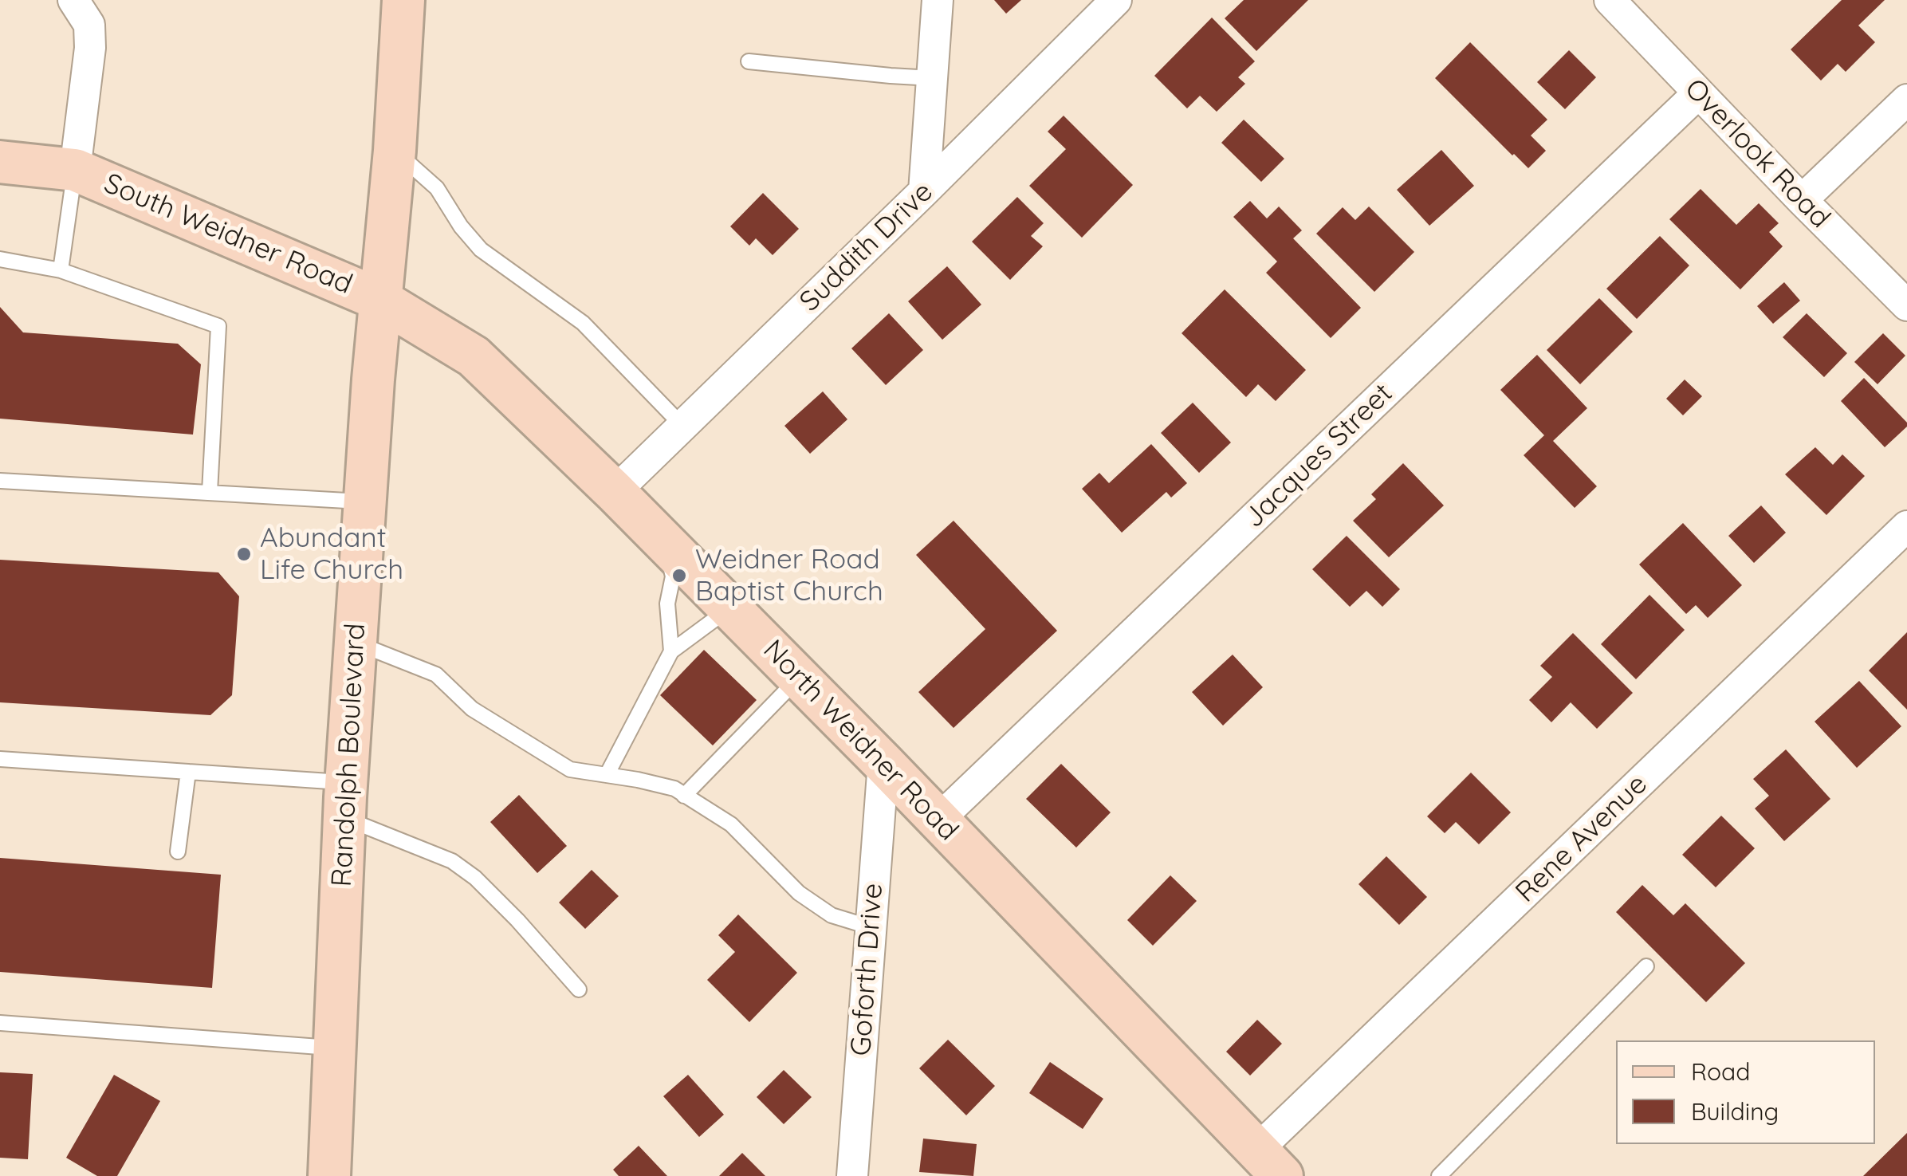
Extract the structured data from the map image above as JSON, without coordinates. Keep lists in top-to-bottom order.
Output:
{
  "streets": {
    "main road": ["South Weidner Road", "North Weidner Road", "Randolph Boulevard"],
    "street": [
      "Overlook Road",
      "Suddith Drive",
      "Jacques Street",
      "Rene Avenue",
      "Goforth Drive"
    ]
  },
  "crossings": [
    ["Overlook Road", "Jacques Street"],
    ["South Weidner Road", "North Weidner Road"],
    ["South Weidner Road", "Randolph Boulevard"],
    ["Suddith Drive", "North Weidner Road"],
    ["Jacques Street", "North Weidner Road"],
    ["North Weidner Road", "Randolph Boulevard"],
    ["North Weidner Road", "Rene Avenue"],
    ["North Weidner Road", "Goforth Drive"]
  ],
  "places": ["Abundant Life Church", "Weidner Road Baptist Church"],
  "legend": ["Road", "Building"]
}
